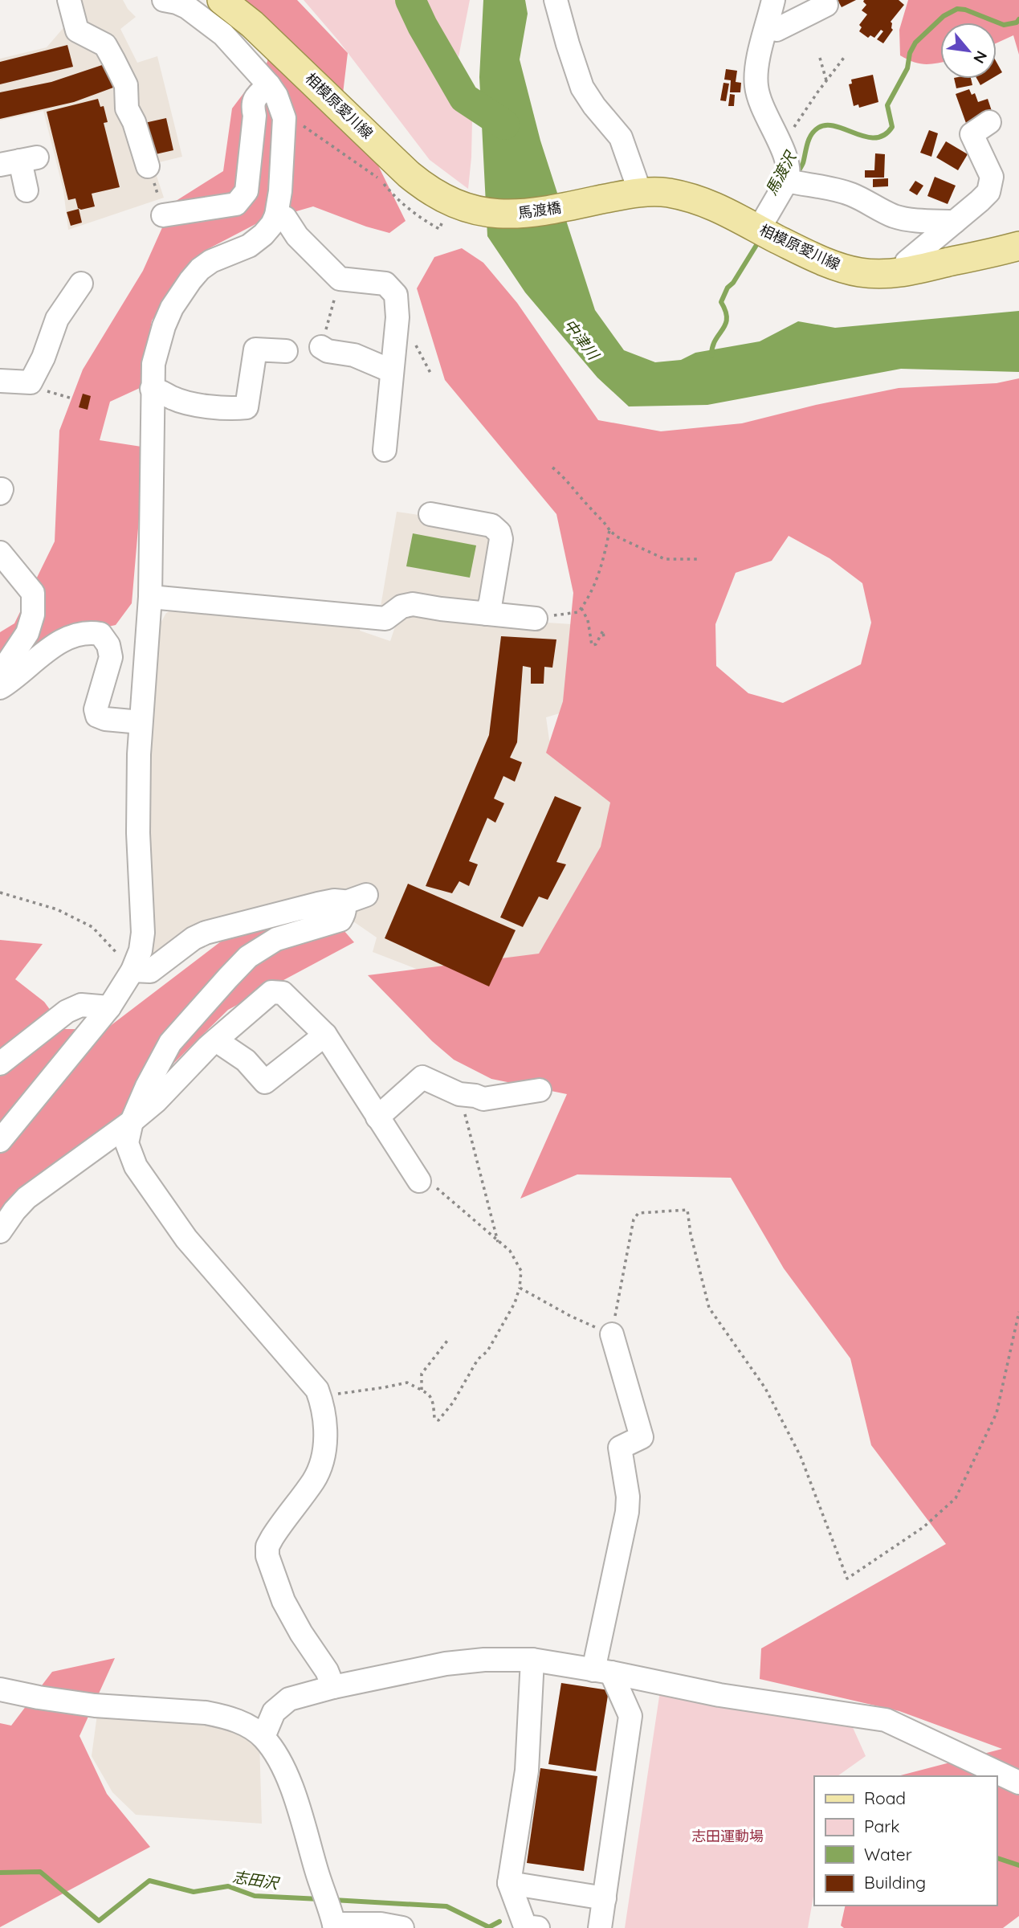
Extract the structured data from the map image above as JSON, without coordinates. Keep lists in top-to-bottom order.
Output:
{
  "streets": {
    "main road": ["相模原愛川線", "馬渡橋"]
  },
  "crossings": [
    ["相模原愛川線", "馬渡橋"]
  ],
  "water": ["馬渡沢", "中津川", "志田沢"],
  "parks": ["志田運動場"],
  "legend": [
    "Road",
    "Park",
    "Water",
    "Building"
  ],
  "north": "bottom right"
}
